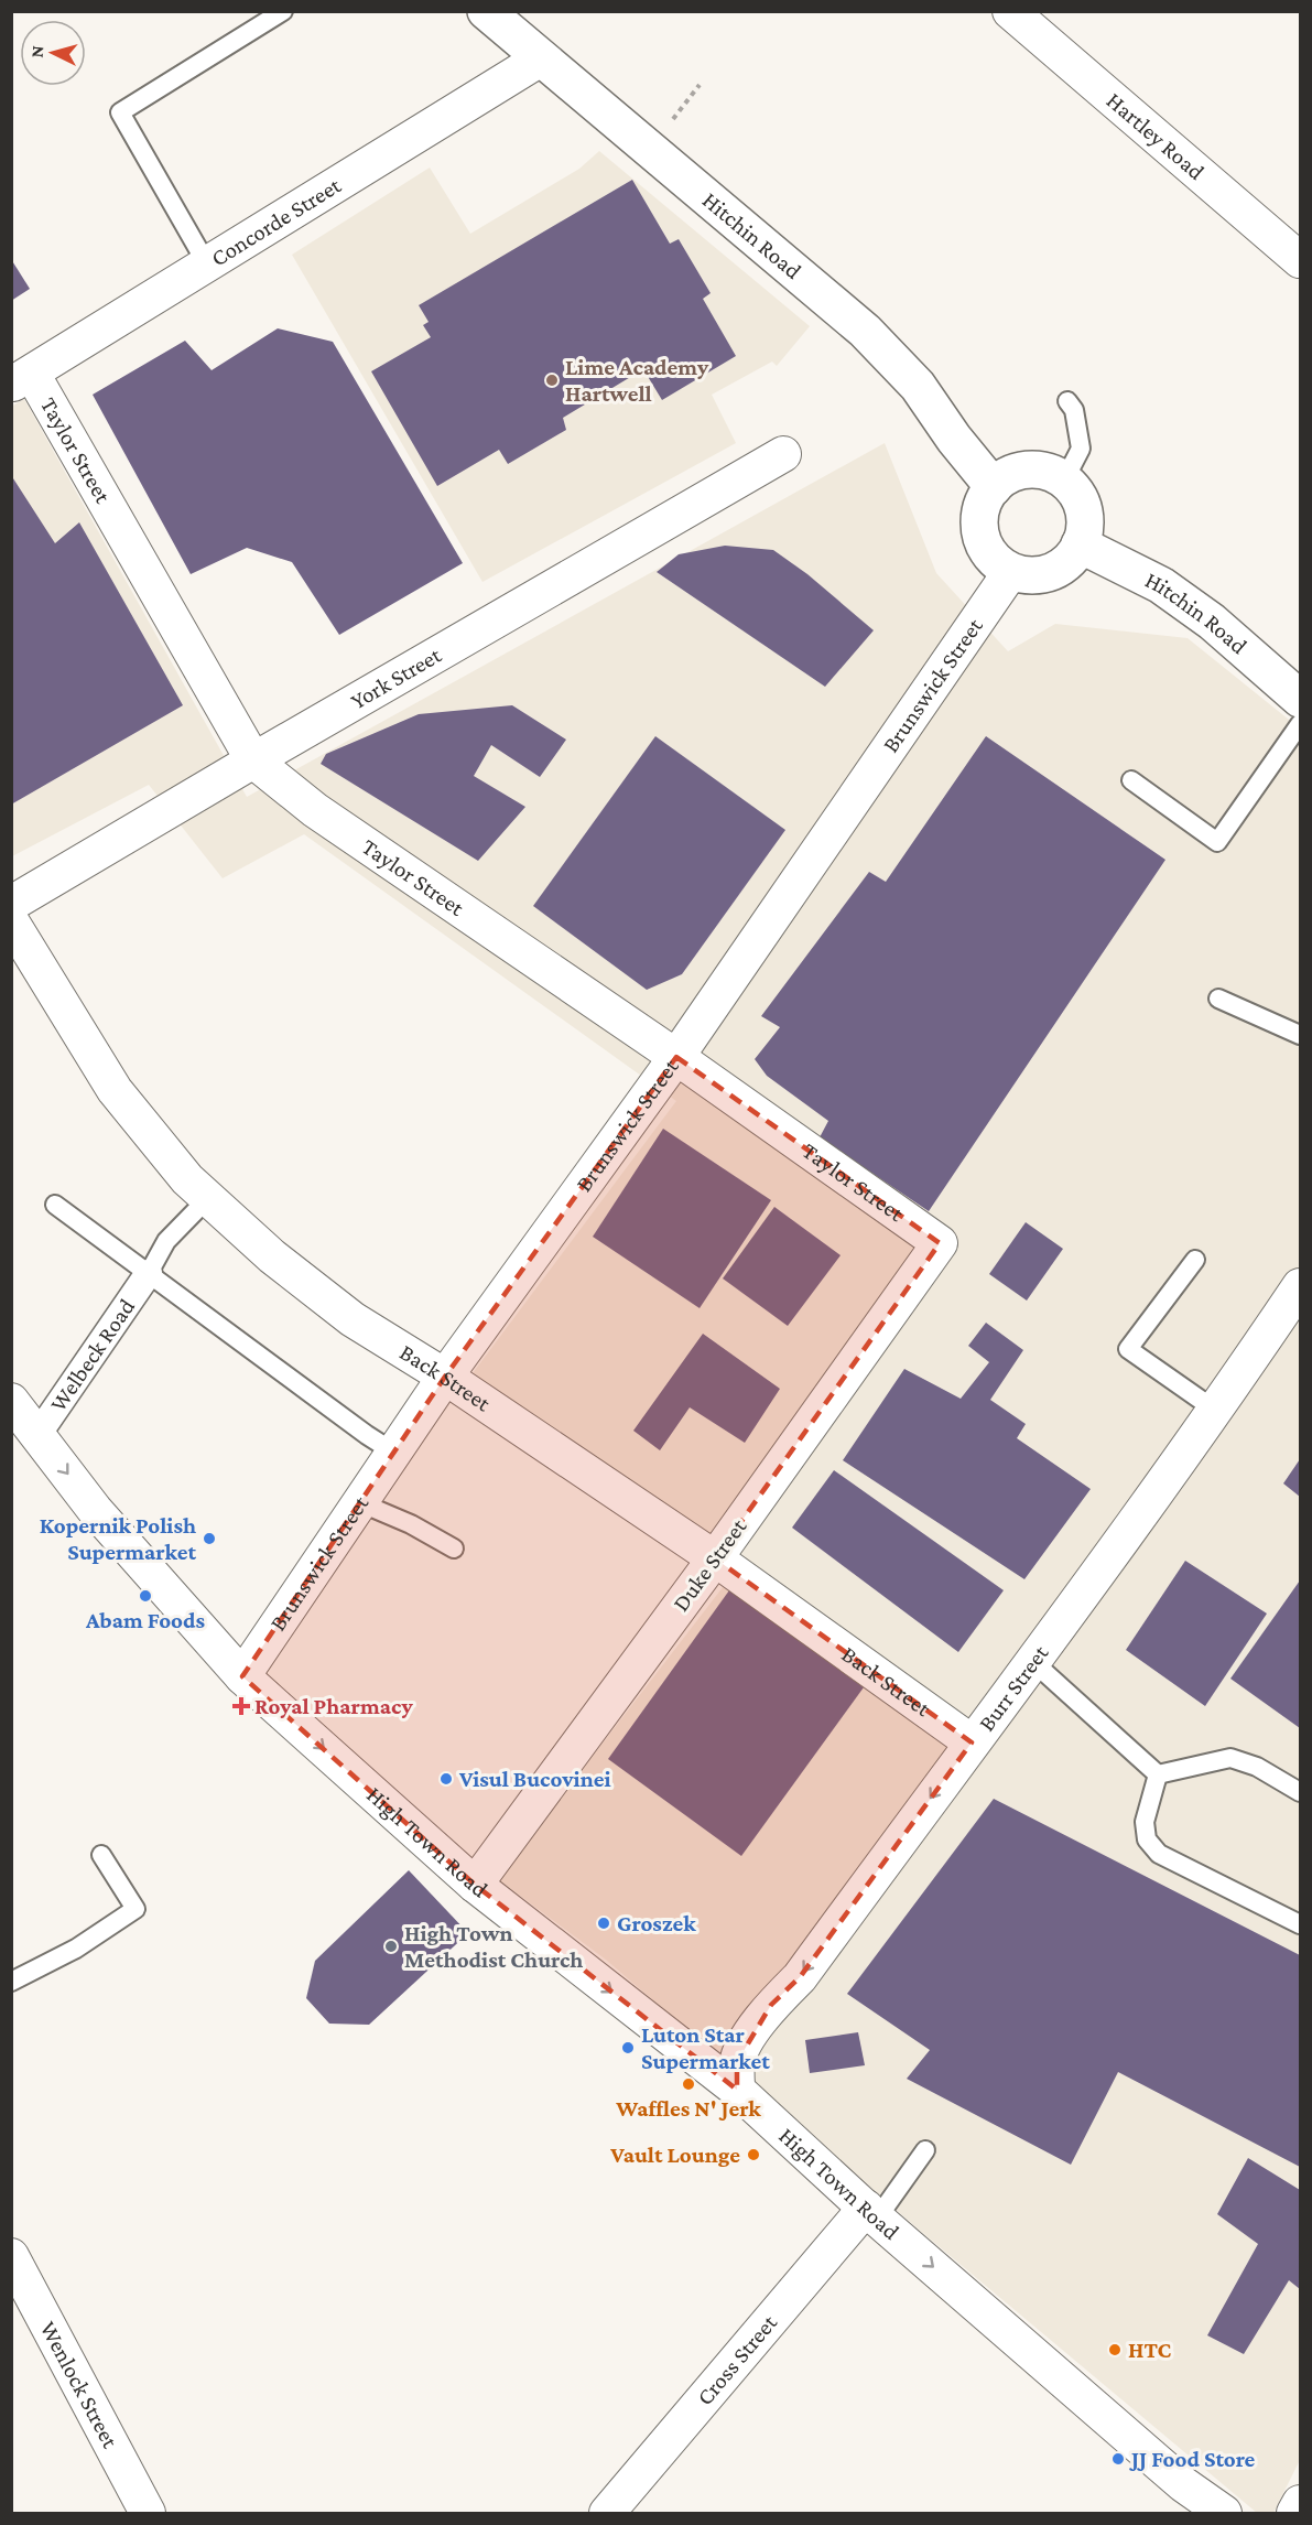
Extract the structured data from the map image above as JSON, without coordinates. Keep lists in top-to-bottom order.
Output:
{
  "streets": {
    "street": [
      "Hartley Road",
      "Concorde Street",
      "Hitchin Road",
      "Taylor Street",
      "York Street",
      "Brunswick Street",
      "Welbeck Road",
      "Back Street",
      "Duke Street",
      "Burr Street",
      "High Town Road",
      "Cross Street",
      "Wenlock Street"
    ]
  },
  "crossings": [
    ["Concorde Street", "Hitchin Road"],
    ["Concorde Street", "Taylor Street"],
    ["Hitchin Road", "Brunswick Street"],
    ["Taylor Street", "York Street"],
    ["Taylor Street", "Brunswick Street"],
    ["Taylor Street", "Duke Street"],
    ["Brunswick Street", "Back Street"],
    ["Brunswick Street", "High Town Road"],
    ["Welbeck Road", "High Town Road"],
    ["Back Street", "Duke Street"],
    ["Back Street", "Burr Street"],
    ["Duke Street", "High Town Road"],
    ["Burr Street", "High Town Road"],
    ["High Town Road", "Cross Street"]
  ],
  "one_way": ["Burr Street", "High Town Road"],
  "places": {
    "other": [
      "Lime Academy Hartwell",
      "Kopernik Polish Supermarket",
      "Abam Foods",
      "Visul Bucovinei",
      "Groszek",
      "High Town Methodist Church",
      "Luton Star Supermarket",
      "Waffles N' Jerk",
      "Vault Lounge",
      "HTC",
      "JJ Food Store"
    ],
    "health": ["Royal Pharmacy"]
  },
  "north": "left"
}
